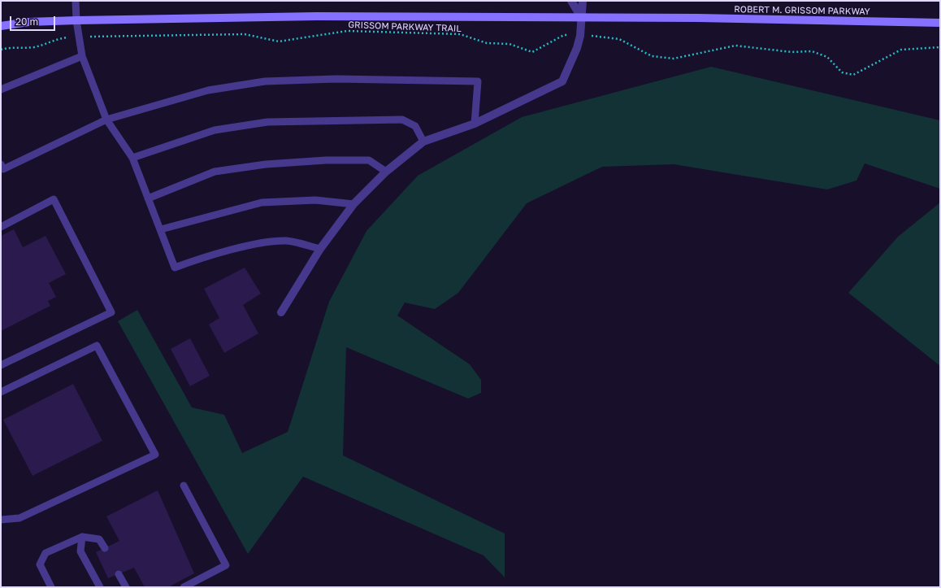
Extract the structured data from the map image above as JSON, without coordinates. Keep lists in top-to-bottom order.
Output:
{
  "streets": {
    "main road": ["ROBERT M. GRISSOM PARKWAY"],
    "path": ["GRISSOM PARKWAY TRAIL"]
  },
  "scale_bar": "20 m"
}
